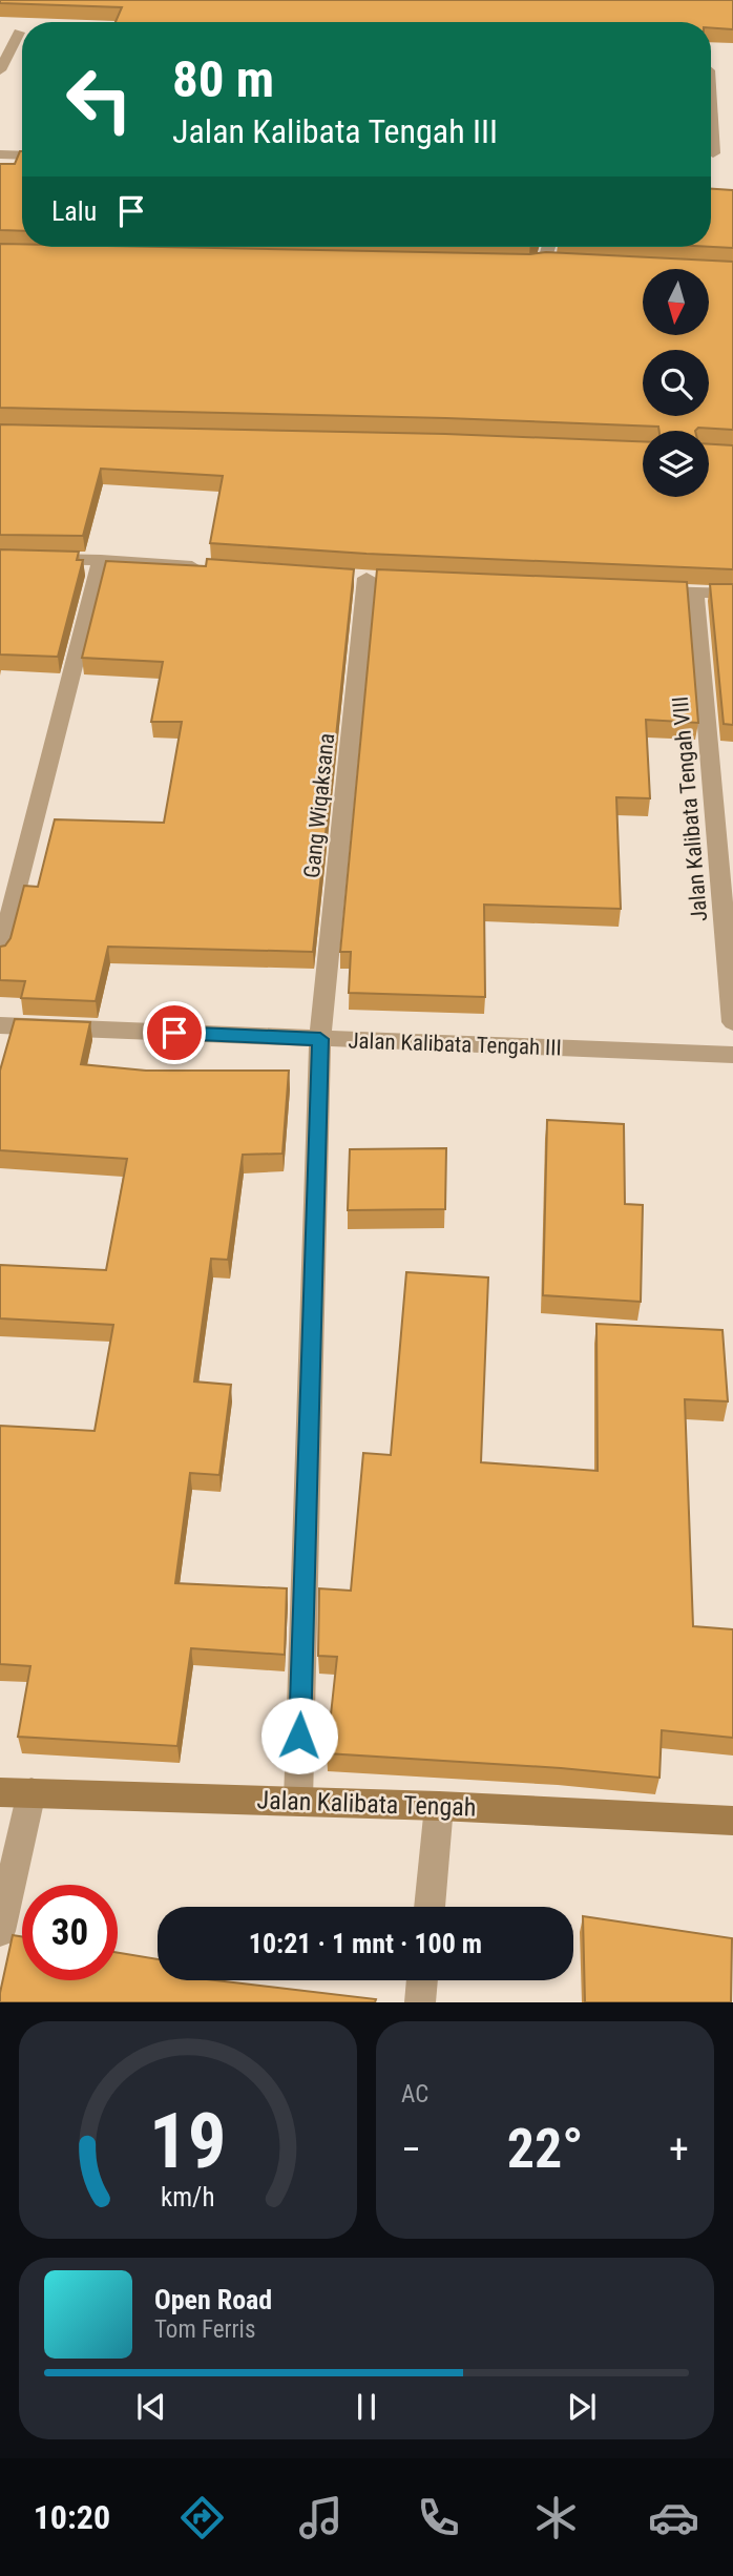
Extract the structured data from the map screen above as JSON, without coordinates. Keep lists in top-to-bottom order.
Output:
{
  "streets": {
    "street": [
      "Gang Wiqaksana",
      "Jalan Kalibata Tengah VIII",
      "Jalan Kalibata Tengah III",
      "Jalan Kalibata Tengah"
    ]
  },
  "crossings": [
    ["Gang Wiqaksana", "Jalan Kalibata Tengah III"],
    ["Gang Wiqaksana", "Jalan Kalibata Tengah"]
  ],
  "north": "bottom",
  "page": {
    "turn": ["80 m", "Jalan Kalibata Tengah III"],
    "then": "Lalu",
    "limit": "30",
    "trip": "10:21 · 1 mnt · 100 m",
    "tile": "AC",
    "heat": ["−", "22°", "+"],
    "song": ["Open Road", "Tom Ferris"],
    "tabs": "10:20",
    "gauge": ["19", "km/h"]
  }
}
